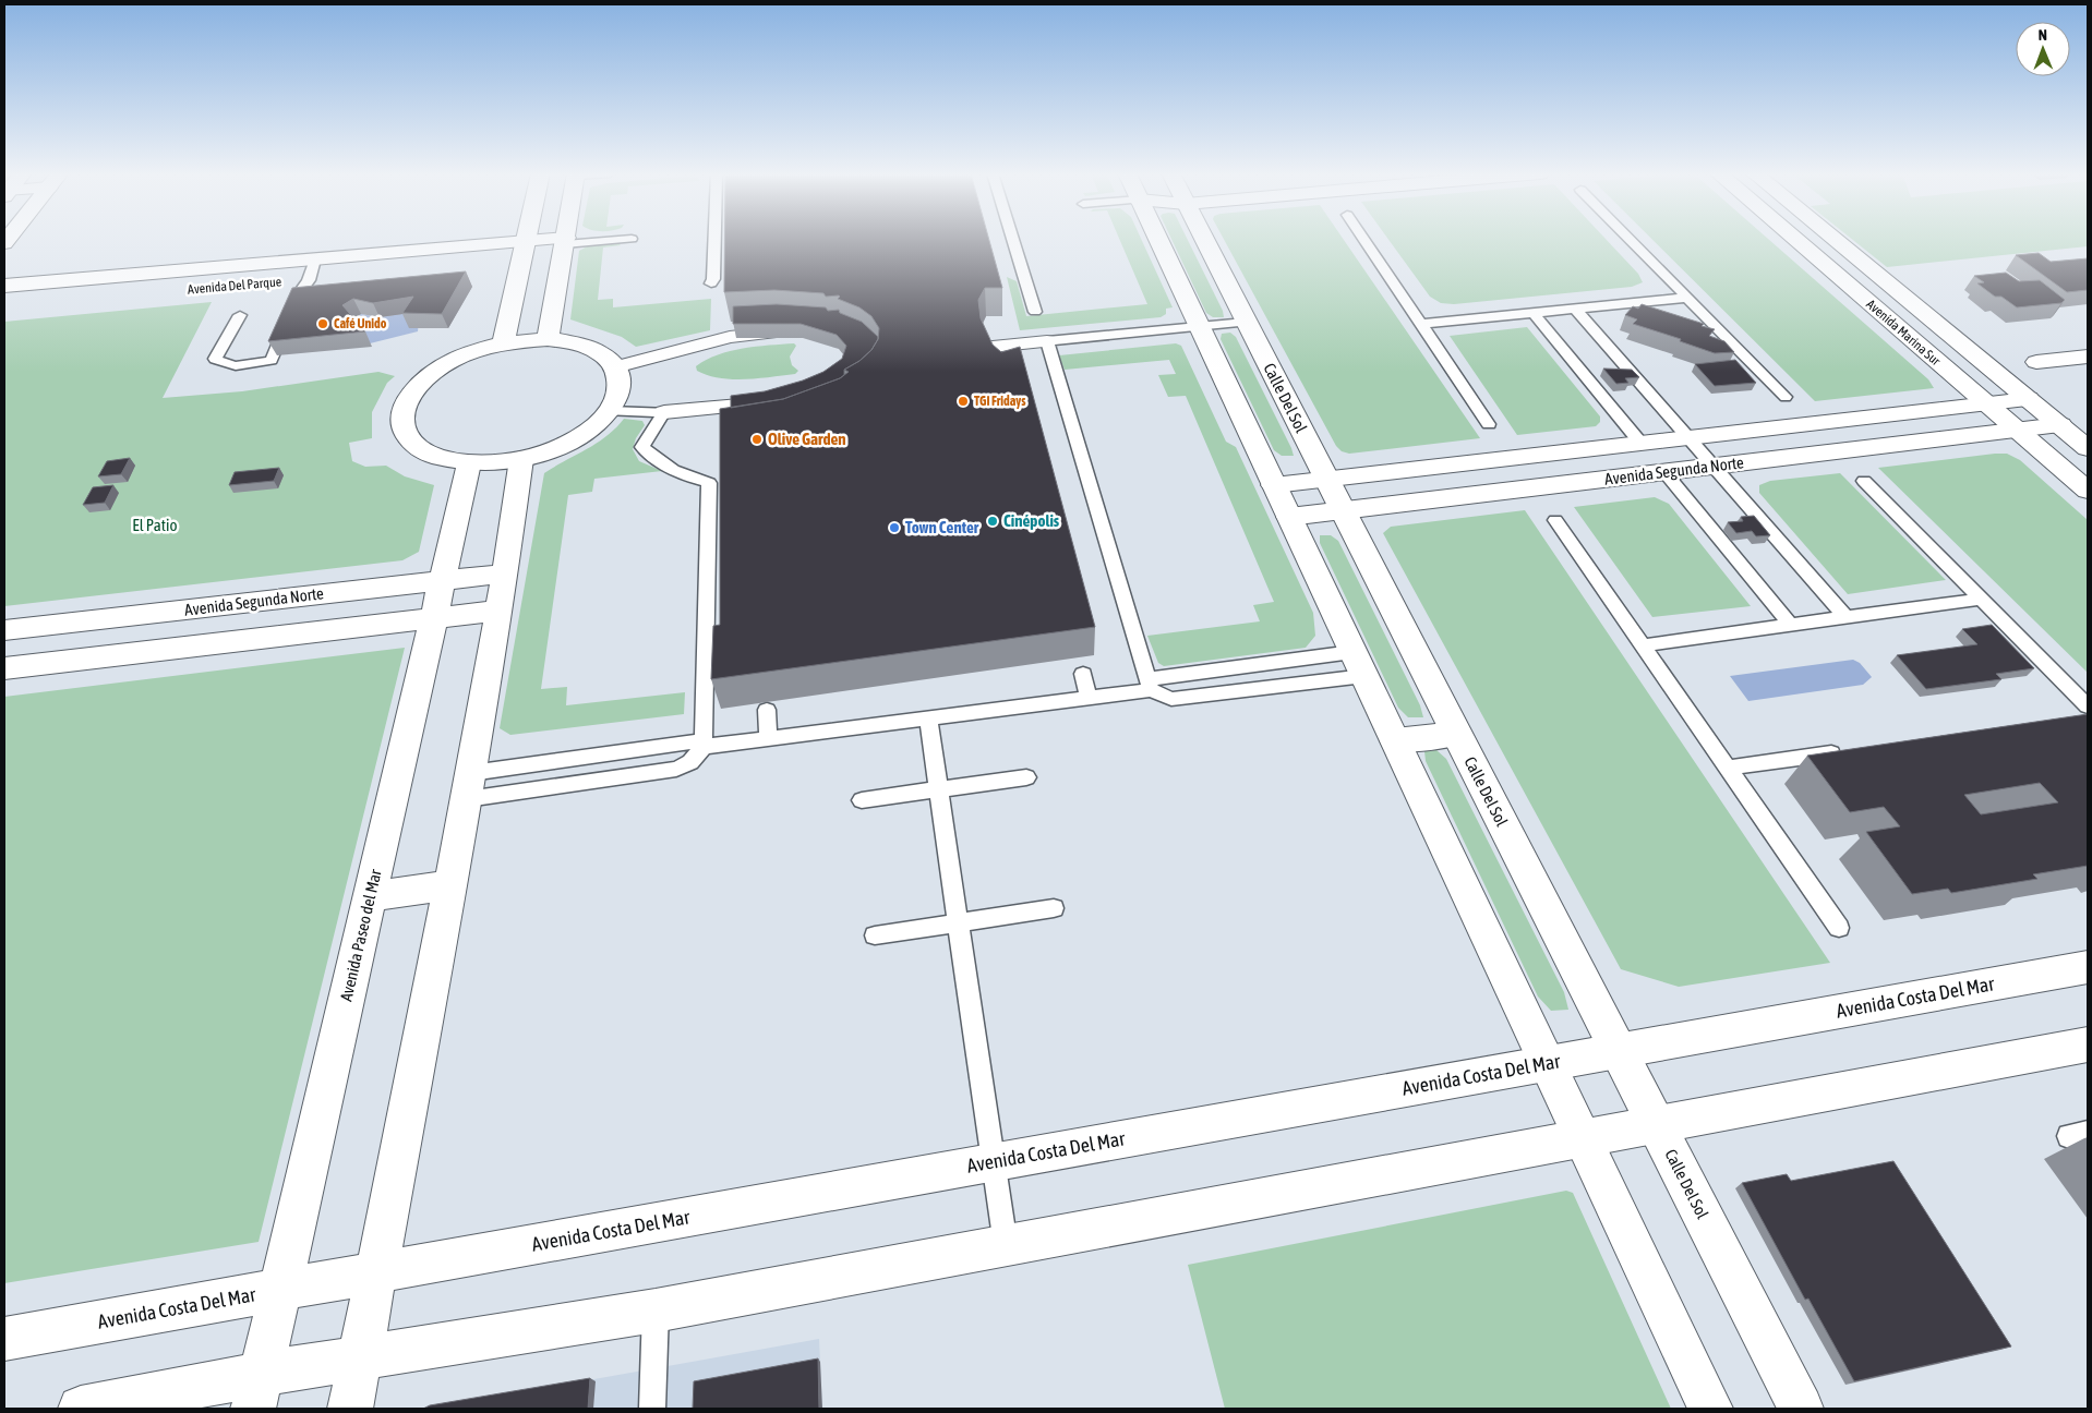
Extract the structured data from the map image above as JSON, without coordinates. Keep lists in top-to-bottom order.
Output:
{
  "streets": {
    "street": [
      "Avenida Del Parque",
      "Avenida Marina Sur",
      "Calle Del Sol",
      "Avenida Segunda Norte",
      "Avenida Paseo del Mar",
      "Avenida Costa Del Mar"
    ]
  },
  "crossings": [
    ["Avenida Marina Sur", "Avenida Segunda Norte"],
    ["Calle Del Sol", "Avenida Segunda Norte"],
    ["Calle Del Sol", "Avenida Costa Del Mar"],
    ["Avenida Segunda Norte", "Avenida Paseo del Mar"],
    ["Avenida Paseo del Mar", "Avenida Costa Del Mar"]
  ],
  "parks": ["El Patio"],
  "places": [
    "Café Unido",
    "TGI Fridays",
    "Olive Garden",
    "Cinépolis",
    "Town Center"
  ],
  "north": "top"
}
